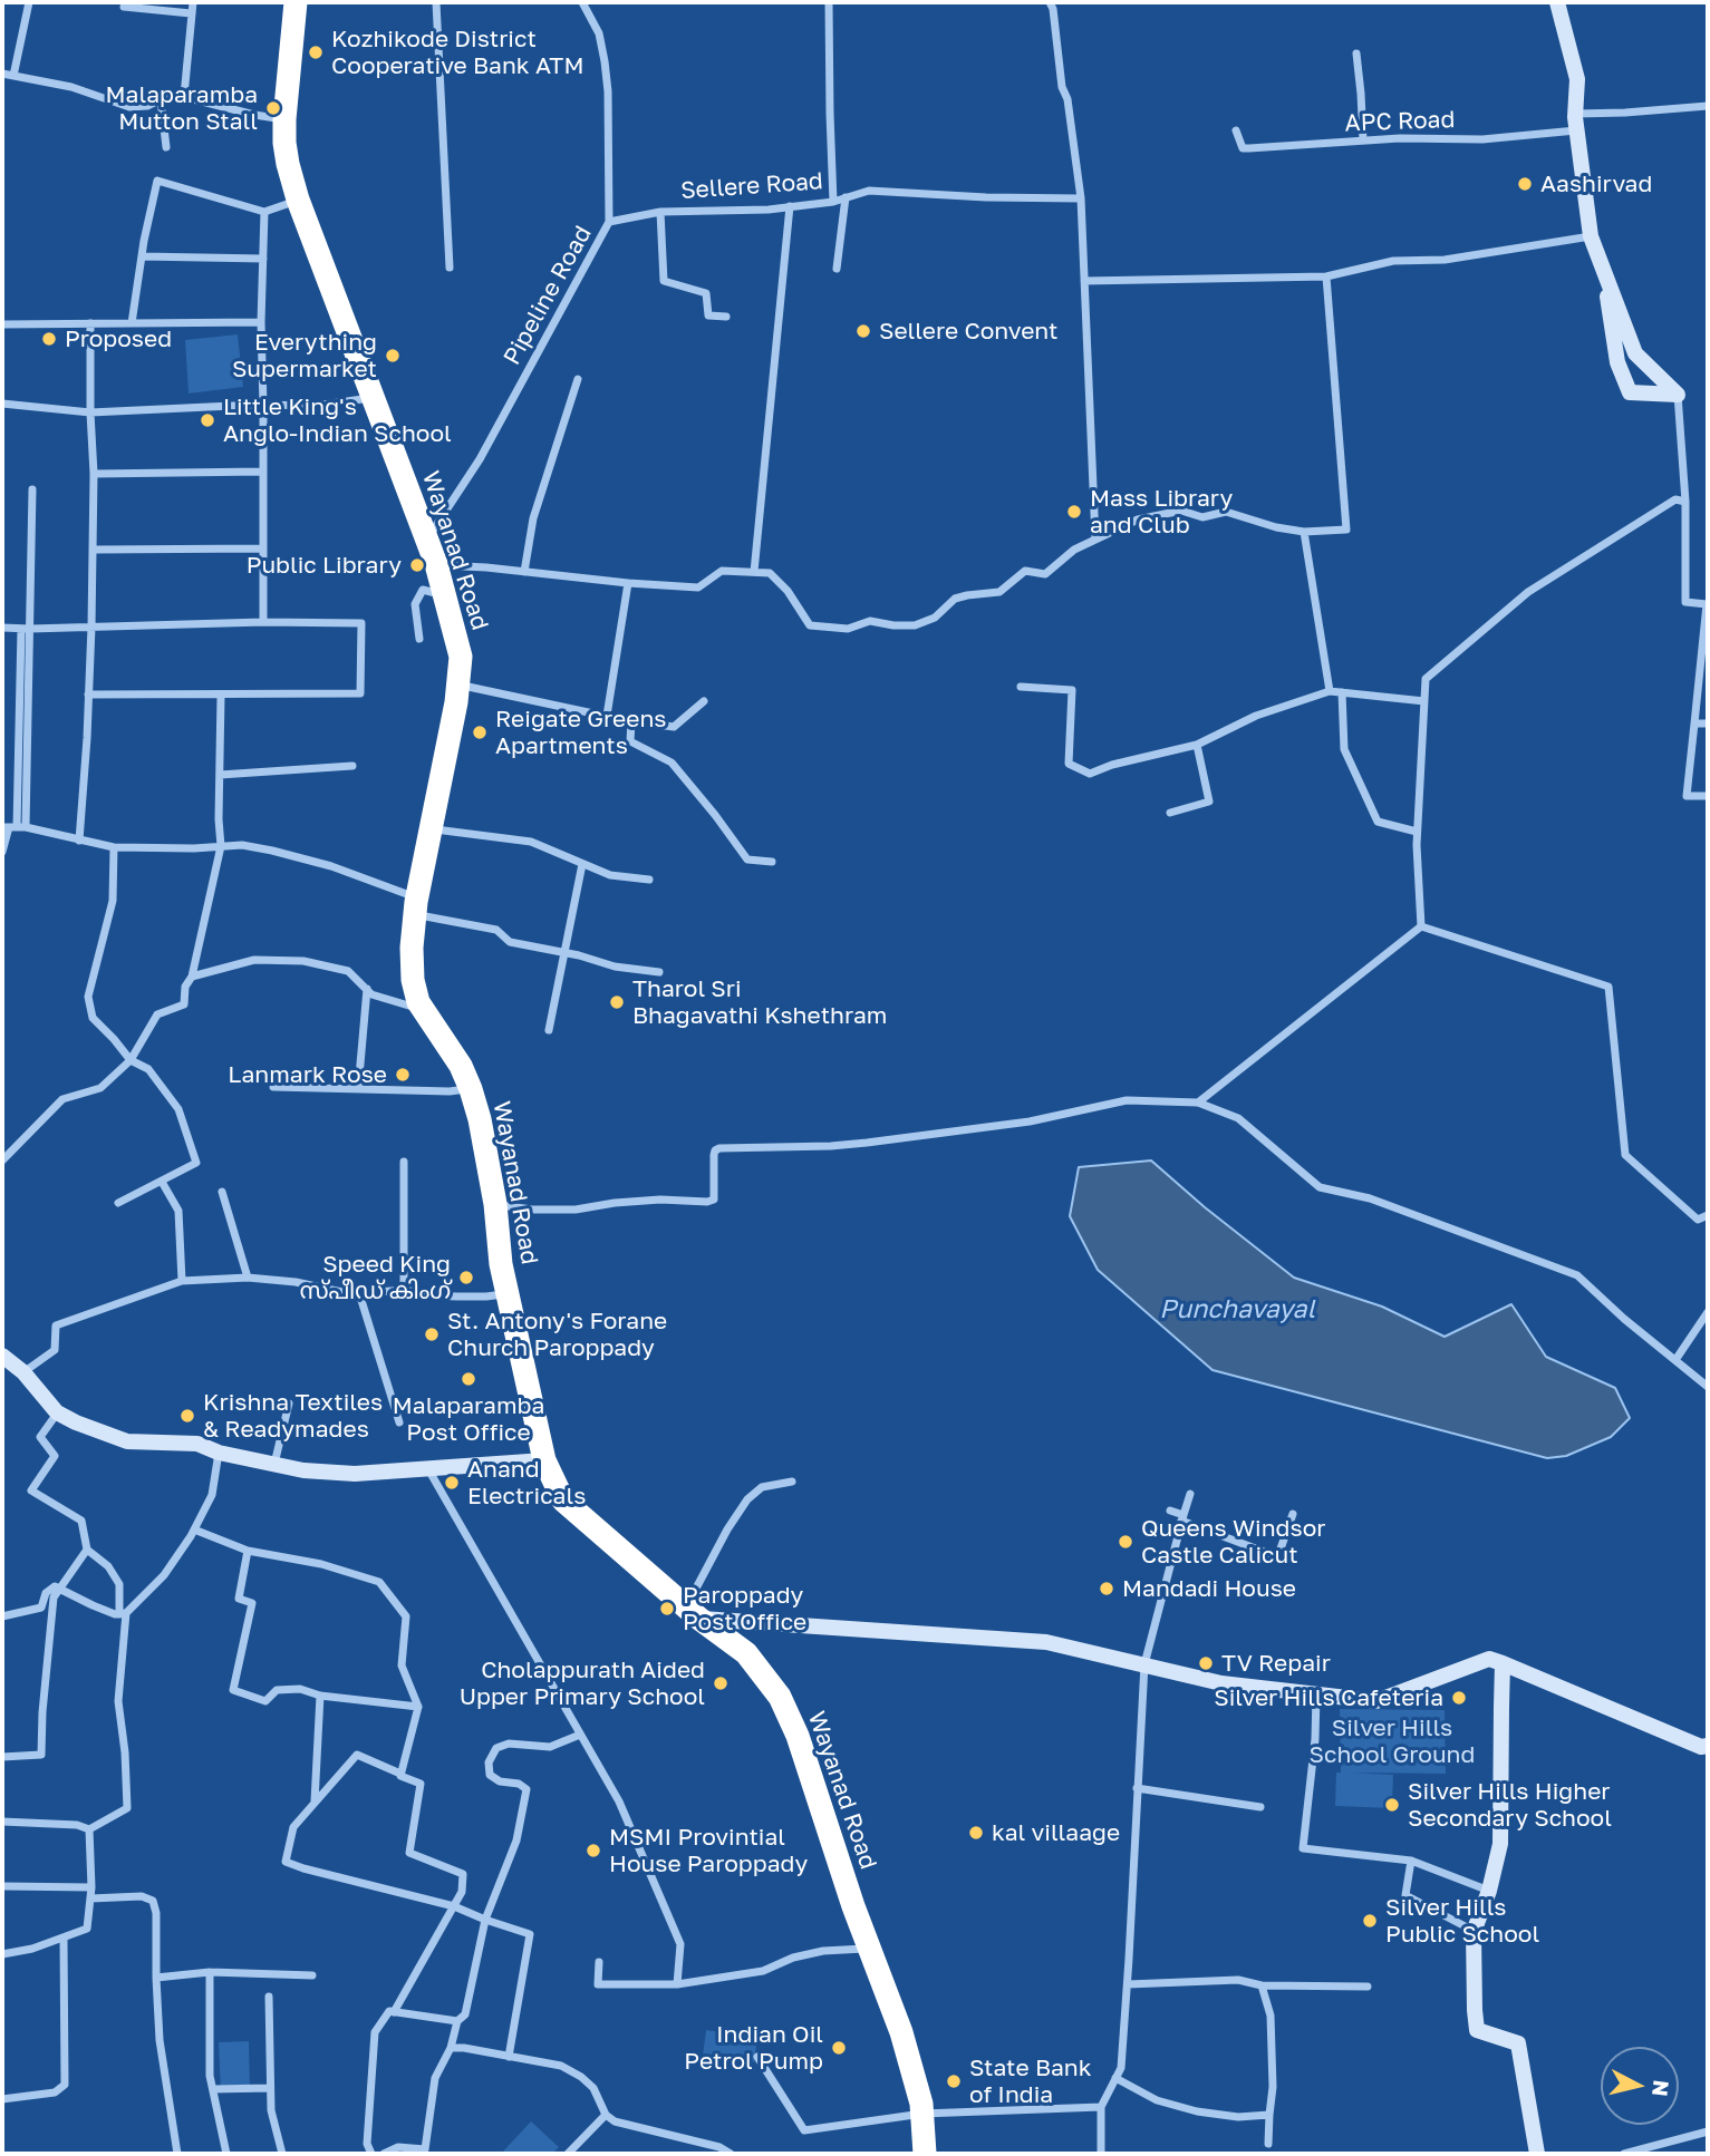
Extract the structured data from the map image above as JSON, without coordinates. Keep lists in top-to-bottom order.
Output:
{
  "streets": {
    "highway": ["Wayanad Road"],
    "street": ["APC Road", "Sellere Road", "Pipeline Road"]
  },
  "crossings": [
    ["Sellere Road", "Pipeline Road"],
    ["Pipeline Road", "Wayanad Road"]
  ],
  "water": ["Punchavayal"],
  "parks": ["Silver Hills School Ground"],
  "places": [
    "Kozhikode District Cooperative Bank ATM",
    "Malaparamba Mutton Stall",
    "Aashirvad",
    "Sellere Convent",
    "Proposed",
    "Everything Supermarket",
    "Little King's Anglo-Indian School",
    "Mass Library and Club",
    "Public Library",
    "Reigate Greens Apartments",
    "Tharol Sri Bhagavathi Kshethram",
    "Lanmark Rose",
    "Speed King സ്പീഡ് കിംഗ്",
    "St. Antony's Forane Church Paroppady",
    "Malaparamba Post Office",
    "Krishna Textiles & Readymades",
    "Anand Electricals",
    "Queens Windsor Castle Calicut",
    "Mandadi House",
    "Paroppady Post Office",
    "TV Repair",
    "Cholappurath Aided Upper Primary School",
    "Silver Hills Cafeteria",
    "Silver Hills Higher Secondary School",
    "kal villaage",
    "MSMI Provintial House Paroppady",
    "Silver Hills Public School",
    "Indian Oil Petrol Pump",
    "State Bank of India"
  ],
  "north": "right"
}
